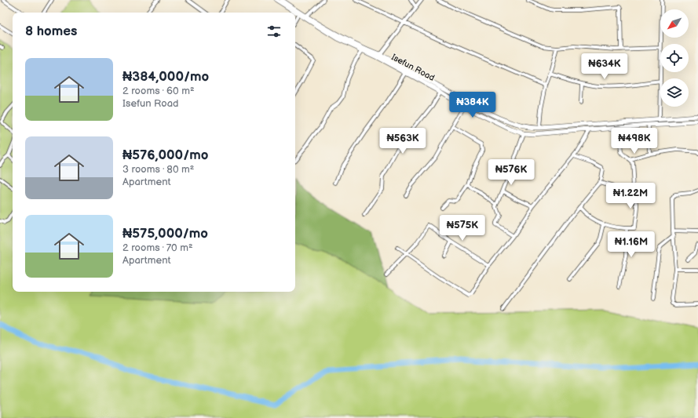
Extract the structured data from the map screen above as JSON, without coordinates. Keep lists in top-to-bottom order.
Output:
{
  "streets": {
    "street": ["Isefun Road"]
  },
  "north": "bottom left",
  "page": {
    "heading": "8 homes",
    "list": [
      {
        "name": "₦384,000/mo",
        "note": "2 rooms · 60 m² · Isefun Road"
      },
      {
        "name": "₦576,000/mo",
        "note": "3 rooms · 80 m² · Apartment"
      },
      {
        "name": "₦575,000/mo",
        "note": "2 rooms · 70 m² · Apartment"
      }
    ],
    "price": [
      "₦634K",
      "₦384K",
      "₦563K",
      "₦498K",
      "₦576K",
      "₦1.22M",
      "₦575K",
      "₦1.16M"
    ]
  }
}
